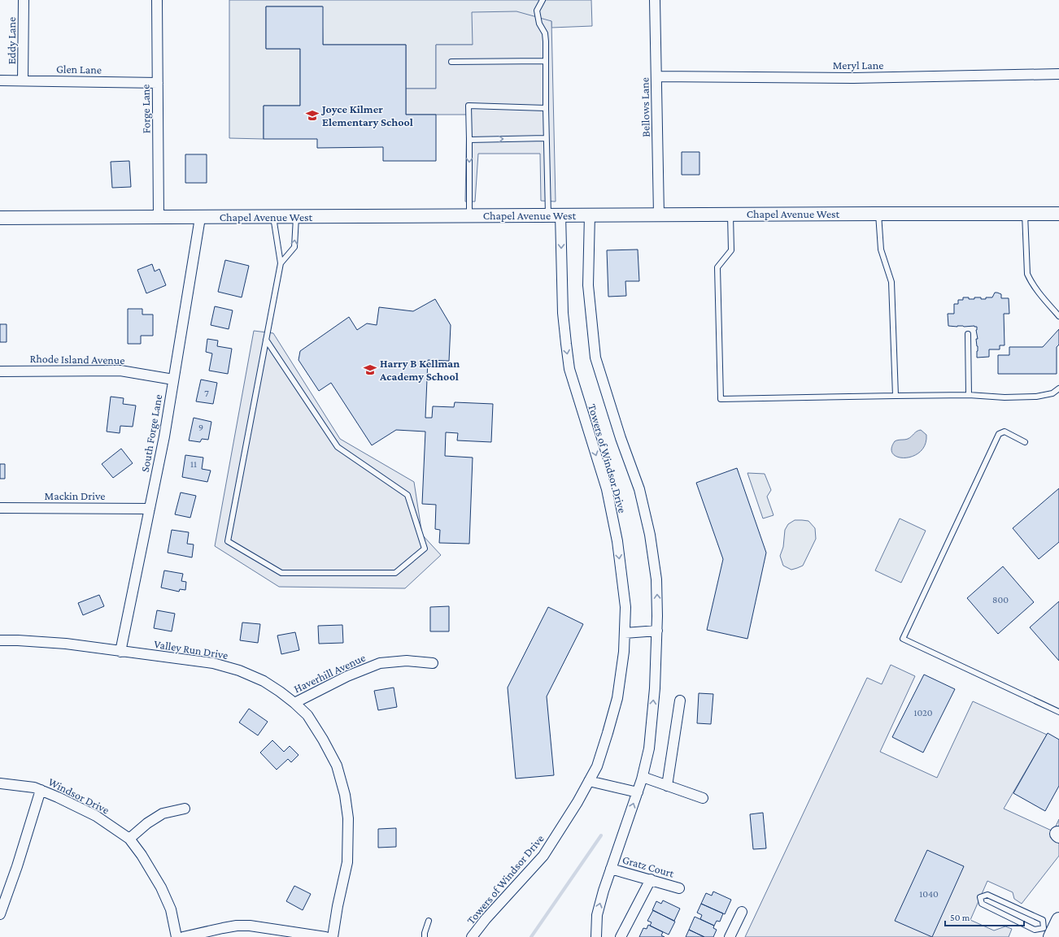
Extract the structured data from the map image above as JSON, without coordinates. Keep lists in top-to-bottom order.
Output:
{
  "streets": {
    "main road": ["Chapel Avenue West"],
    "street": [
      "Eddy Lane",
      "Meryl Lane",
      "Glen Lane",
      "Bellows Lane",
      "Forge Lane",
      "Rhode Island Avenue",
      "South Forge Lane",
      "Towers of Windsor Drive",
      "Mackin Drive",
      "Valley Run Drive",
      "Haverhill Avenue",
      "Windsor Drive",
      "Gratz Court"
    ]
  },
  "crossings": [
    ["Eddy Lane", "Glen Lane"],
    ["Meryl Lane", "Bellows Lane"],
    ["Glen Lane", "Forge Lane"],
    ["Bellows Lane", "Chapel Avenue West"],
    ["Forge Lane", "Chapel Avenue West"],
    ["Chapel Avenue West", "South Forge Lane"],
    ["Chapel Avenue West", "Towers of Windsor Drive"],
    ["Rhode Island Avenue", "South Forge Lane"],
    ["South Forge Lane", "Mackin Drive"],
    ["South Forge Lane", "Valley Run Drive"],
    ["Towers of Windsor Drive", "Gratz Court"],
    ["Valley Run Drive", "Haverhill Avenue"]
  ],
  "places": {
    "school or university": ["Joyce Kilmer Elementary School", "Harry B Kellman Academy School"]
  },
  "house_numbers": [
    "7",
    "9",
    "11",
    "800",
    "1020",
    "1040"
  ],
  "scale_bar": "50 m"
}
